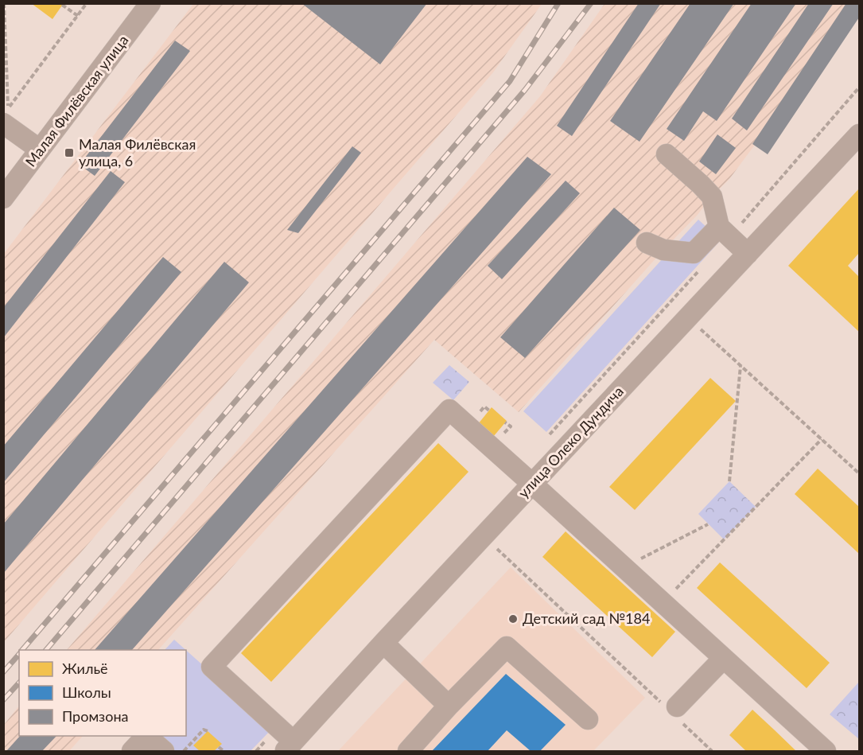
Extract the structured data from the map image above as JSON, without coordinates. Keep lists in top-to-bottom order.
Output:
{
  "streets": {
    "street": ["Малая Филёвская улица", "улица Олеко Дундича"]
  },
  "places": {
    "transit": ["Малая Филёвская улица, 6"],
    "other": ["Детский сад №184"]
  },
  "legend": ["Жильё", "Школы", "Промзона"]
}
